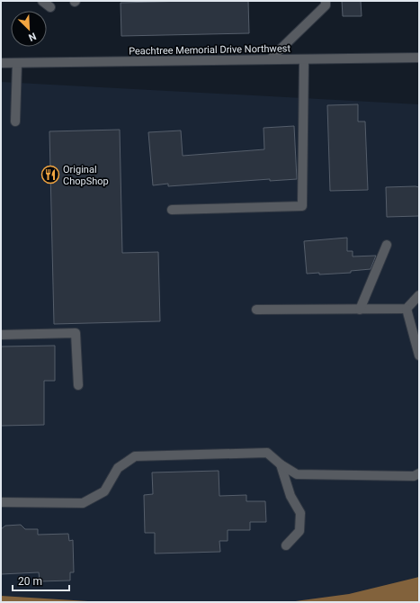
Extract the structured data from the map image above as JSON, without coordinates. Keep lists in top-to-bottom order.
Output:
{
  "streets": {
    "street": ["Peachtree Memorial Drive Northwest"]
  },
  "places": {
    "restaurant": ["Original ChopShop"]
  },
  "scale_bar": "20 m",
  "north": "bottom right"
}
